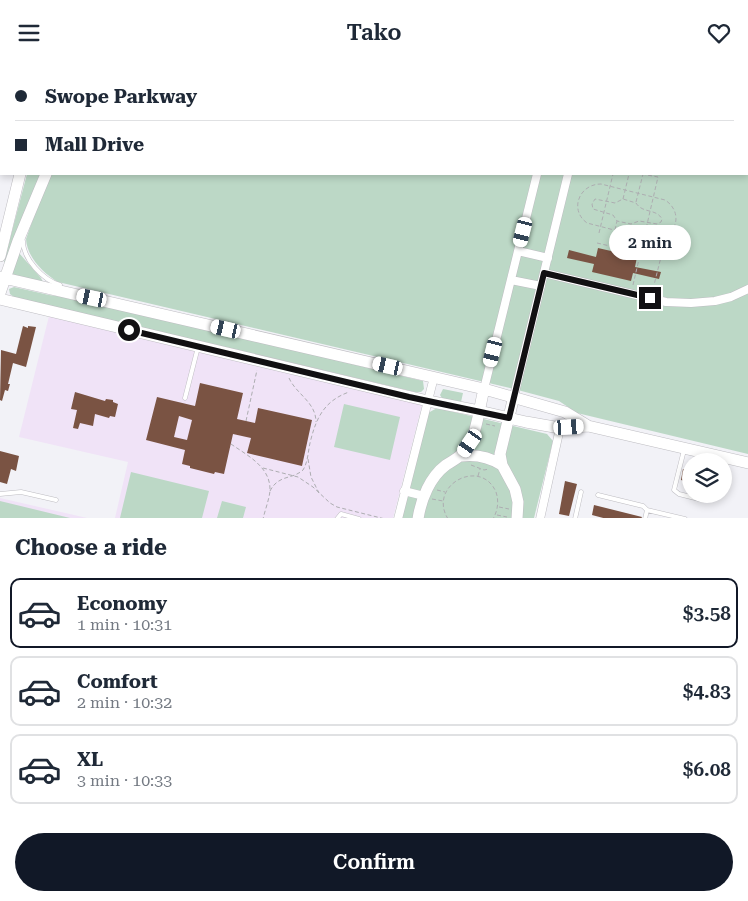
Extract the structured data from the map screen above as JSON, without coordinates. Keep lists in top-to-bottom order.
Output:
{
  "page": {
    "header": "Tako",
    "banner": ["Swope Parkway", "Mall Drive"],
    "bubble": "2 min",
    "heading": "Choose a ride",
    "list": [
      {
        "name": "Economy",
        "note": "1 min · 10:31",
        "value": "$3.58"
      },
      {
        "name": "Comfort",
        "note": "2 min · 10:32",
        "value": "$4.83"
      },
      {
        "name": "XL",
        "note": "3 min · 10:33",
        "value": "$6.08"
      }
    ],
    "buttons": "Confirm"
  }
}
